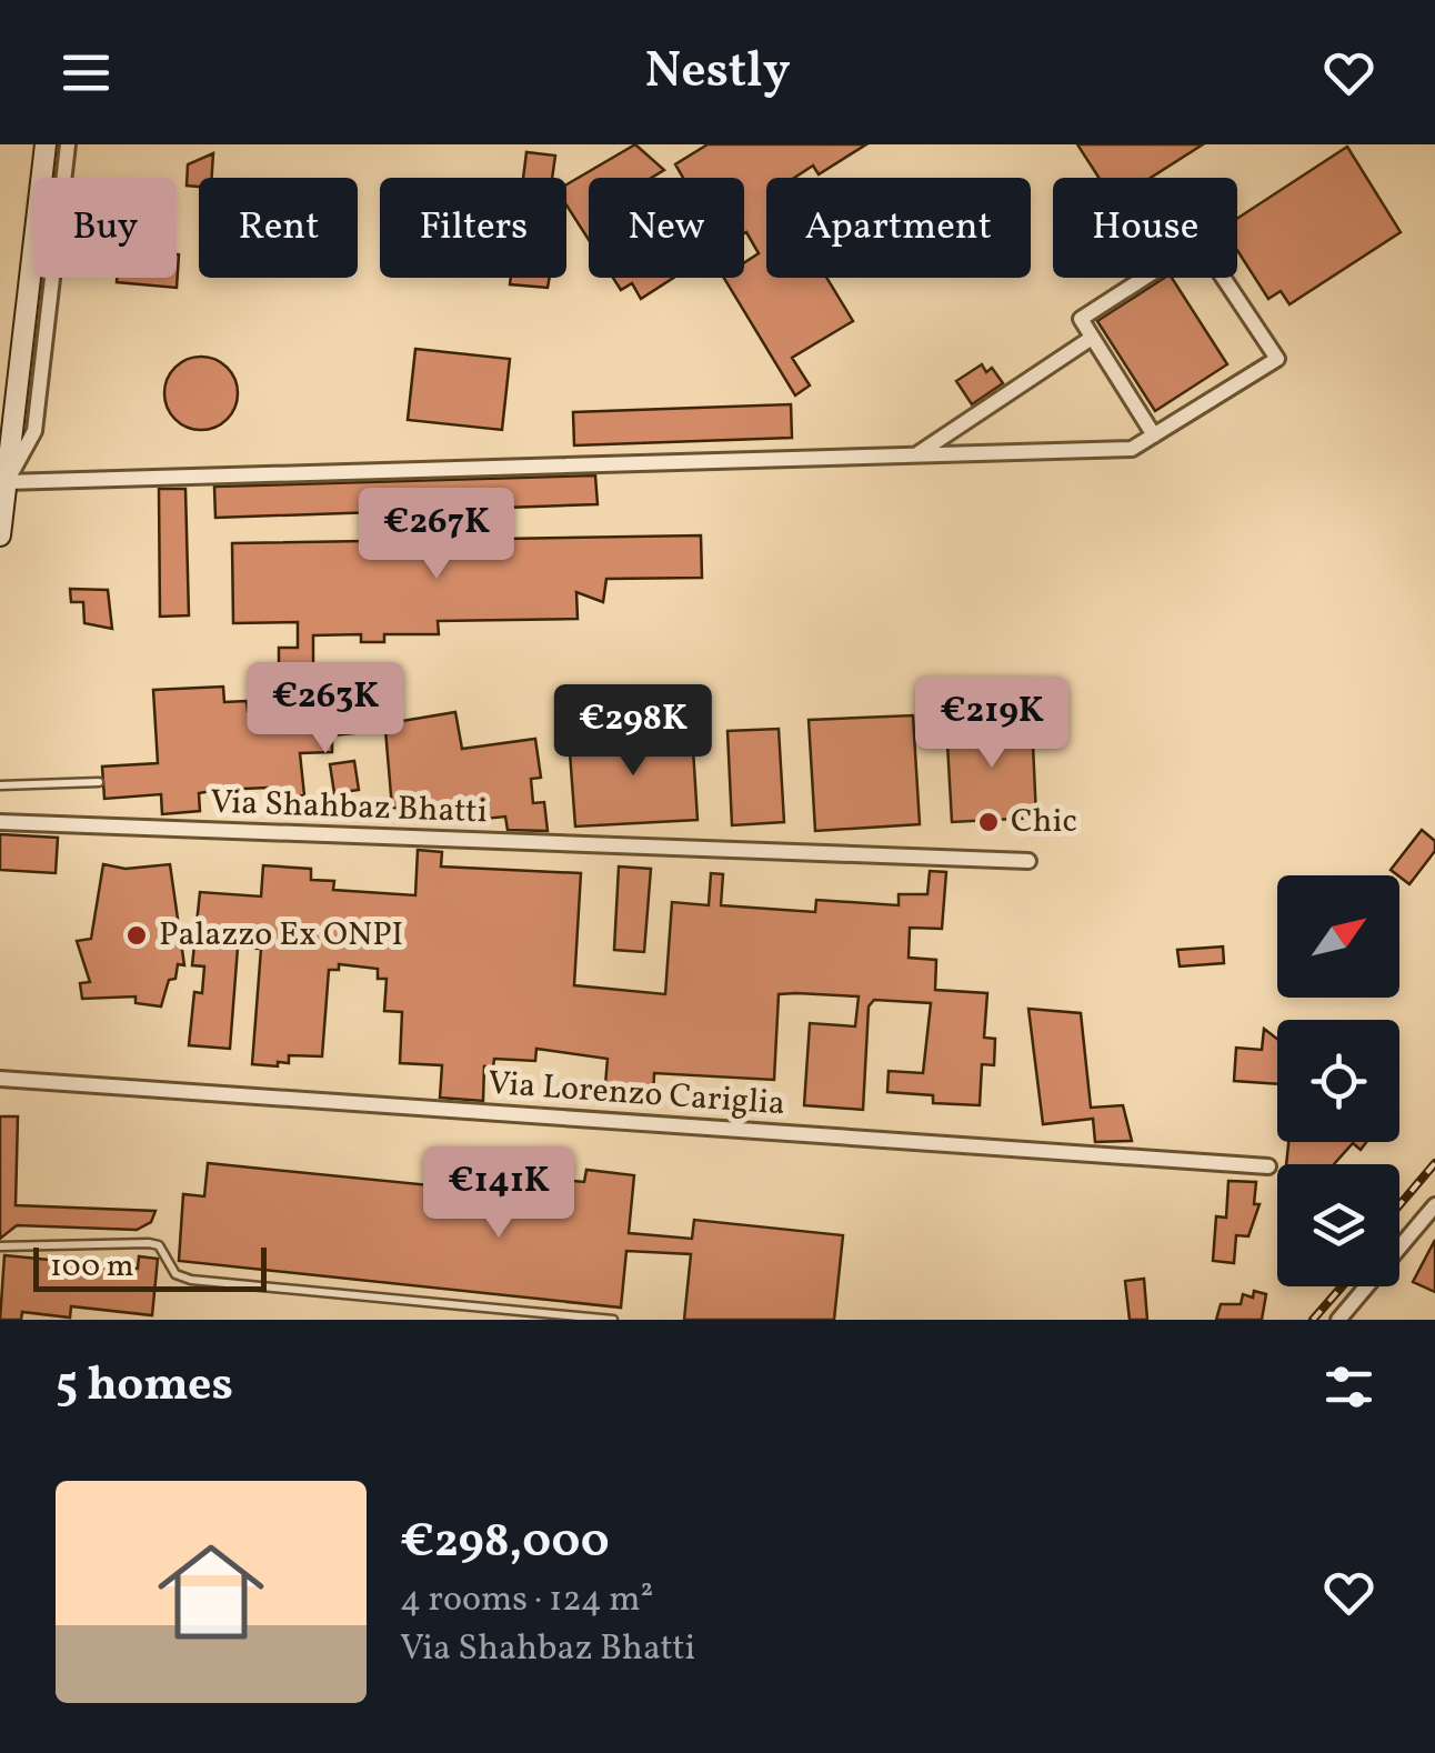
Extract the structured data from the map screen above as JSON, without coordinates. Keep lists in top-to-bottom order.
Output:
{
  "streets": {
    "street": ["Via Shahbaz Bhatti", "Via Lorenzo Cariglia"]
  },
  "places": ["Chic", "Palazzo Ex ONPI"],
  "scale_bar": "100 m",
  "north": "top right",
  "page": {
    "header": "Nestly",
    "chip": [
      "Buy",
      "Rent",
      "Filters",
      "New",
      "Apartment",
      "House"
    ],
    "price": [
      "€267K",
      "€263K",
      "€219K",
      "€298K",
      "€141K"
    ],
    "scale": "100 m",
    "heading": "5 homes",
    "list": [
      {
        "name": "€298,000",
        "note": "4 rooms · 124 m² · Via Shahbaz Bhatti"
      }
    ]
  }
}
